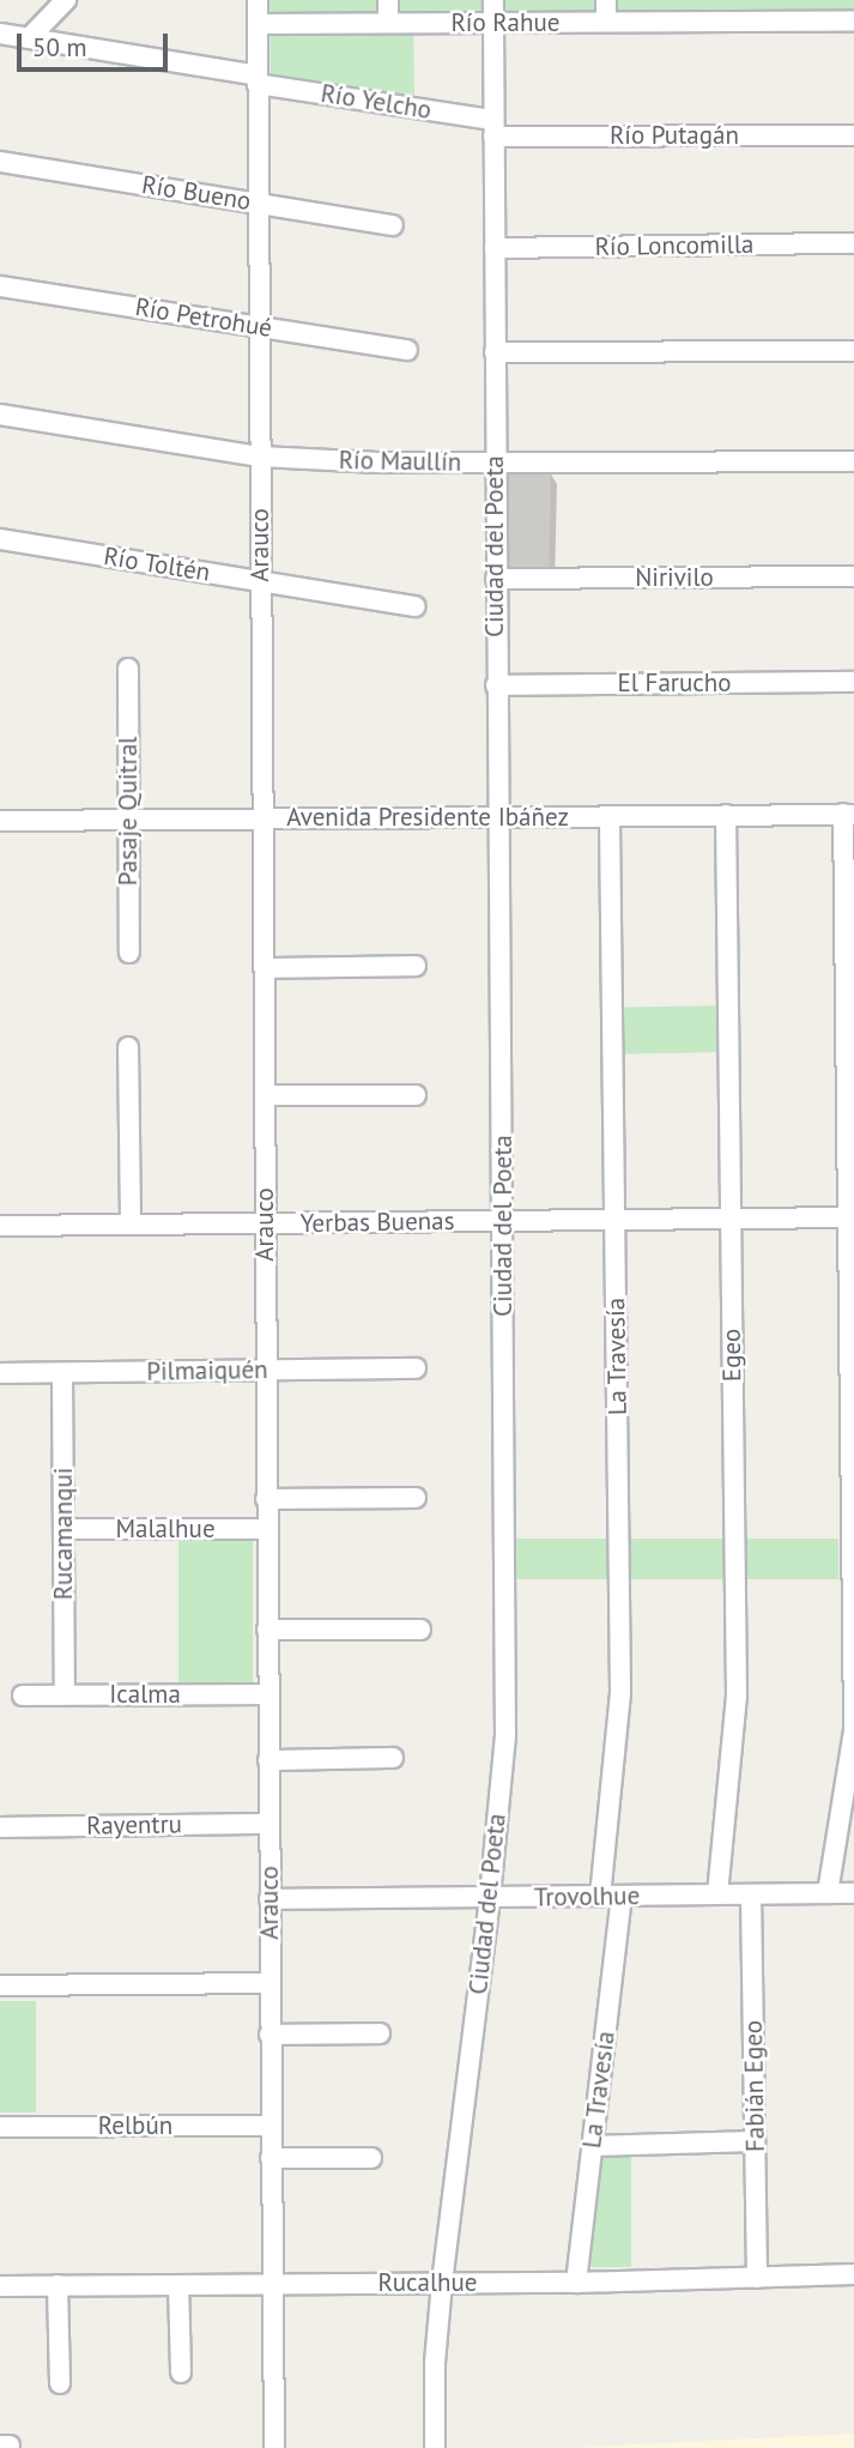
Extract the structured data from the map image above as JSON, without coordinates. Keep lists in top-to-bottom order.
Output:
{
  "streets": {
    "street": [
      "Río Rahue",
      "Río Yelcho",
      "Río Putagán",
      "Río Bueno",
      "Río Loncomilla",
      "Río Petrohué",
      "Río Maullín",
      "Arauco",
      "Ciudad del Poeta",
      "Río Toltén",
      "Nirivilo",
      "El Farucho",
      "Pasaje Quitral",
      "Avenida Presidente Ibáñez",
      "Yerbas Buenas",
      "Egeo",
      "La Travesía",
      "Pilmaiquén",
      "Malalhue",
      "Rucamanqui",
      "Icalma",
      "Rayentru",
      "Trovolhue",
      "Fabián Egeo",
      "Relbún",
      "Rucalhue"
    ]
  },
  "crossings": [
    ["Río Rahue", "Arauco"],
    ["Río Rahue", "Ciudad del Poeta"],
    ["Río Yelcho", "Río Putagán"],
    ["Río Yelcho", "Arauco"],
    ["Río Yelcho", "Ciudad del Poeta"],
    ["Río Putagán", "Ciudad del Poeta"],
    ["Río Bueno", "Arauco"],
    ["Río Loncomilla", "Ciudad del Poeta"],
    ["Río Petrohué", "Arauco"],
    ["Río Maullín", "Arauco"],
    ["Río Maullín", "Ciudad del Poeta"],
    ["Arauco", "Río Toltén"],
    ["Arauco", "Avenida Presidente Ibáñez"],
    ["Arauco", "Yerbas Buenas"],
    ["Arauco", "Pilmaiquén"],
    ["Arauco", "Malalhue"],
    ["Arauco", "Icalma"],
    ["Arauco", "Rayentru"],
    ["Arauco", "Trovolhue"],
    ["Arauco", "Relbún"],
    ["Arauco", "Rucalhue"],
    ["Ciudad del Poeta", "Nirivilo"],
    ["Ciudad del Poeta", "El Farucho"],
    ["Ciudad del Poeta", "Avenida Presidente Ibáñez"],
    ["Ciudad del Poeta", "Yerbas Buenas"],
    ["Ciudad del Poeta", "Trovolhue"],
    ["Ciudad del Poeta", "Rucalhue"],
    ["Pasaje Quitral", "Avenida Presidente Ibáñez"],
    ["Avenida Presidente Ibáñez", "Egeo"],
    ["Avenida Presidente Ibáñez", "La Travesía"],
    ["Yerbas Buenas", "Egeo"],
    ["Yerbas Buenas", "La Travesía"],
    ["Egeo", "Trovolhue"],
    ["La Travesía", "Trovolhue"],
    ["La Travesía", "Rucalhue"],
    ["Pilmaiquén", "Rucamanqui"],
    ["Malalhue", "Rucamanqui"],
    ["Rucamanqui", "Icalma"],
    ["Trovolhue", "Fabián Egeo"],
    ["Fabián Egeo", "Rucalhue"]
  ],
  "scale_bar": "50 m"
}
